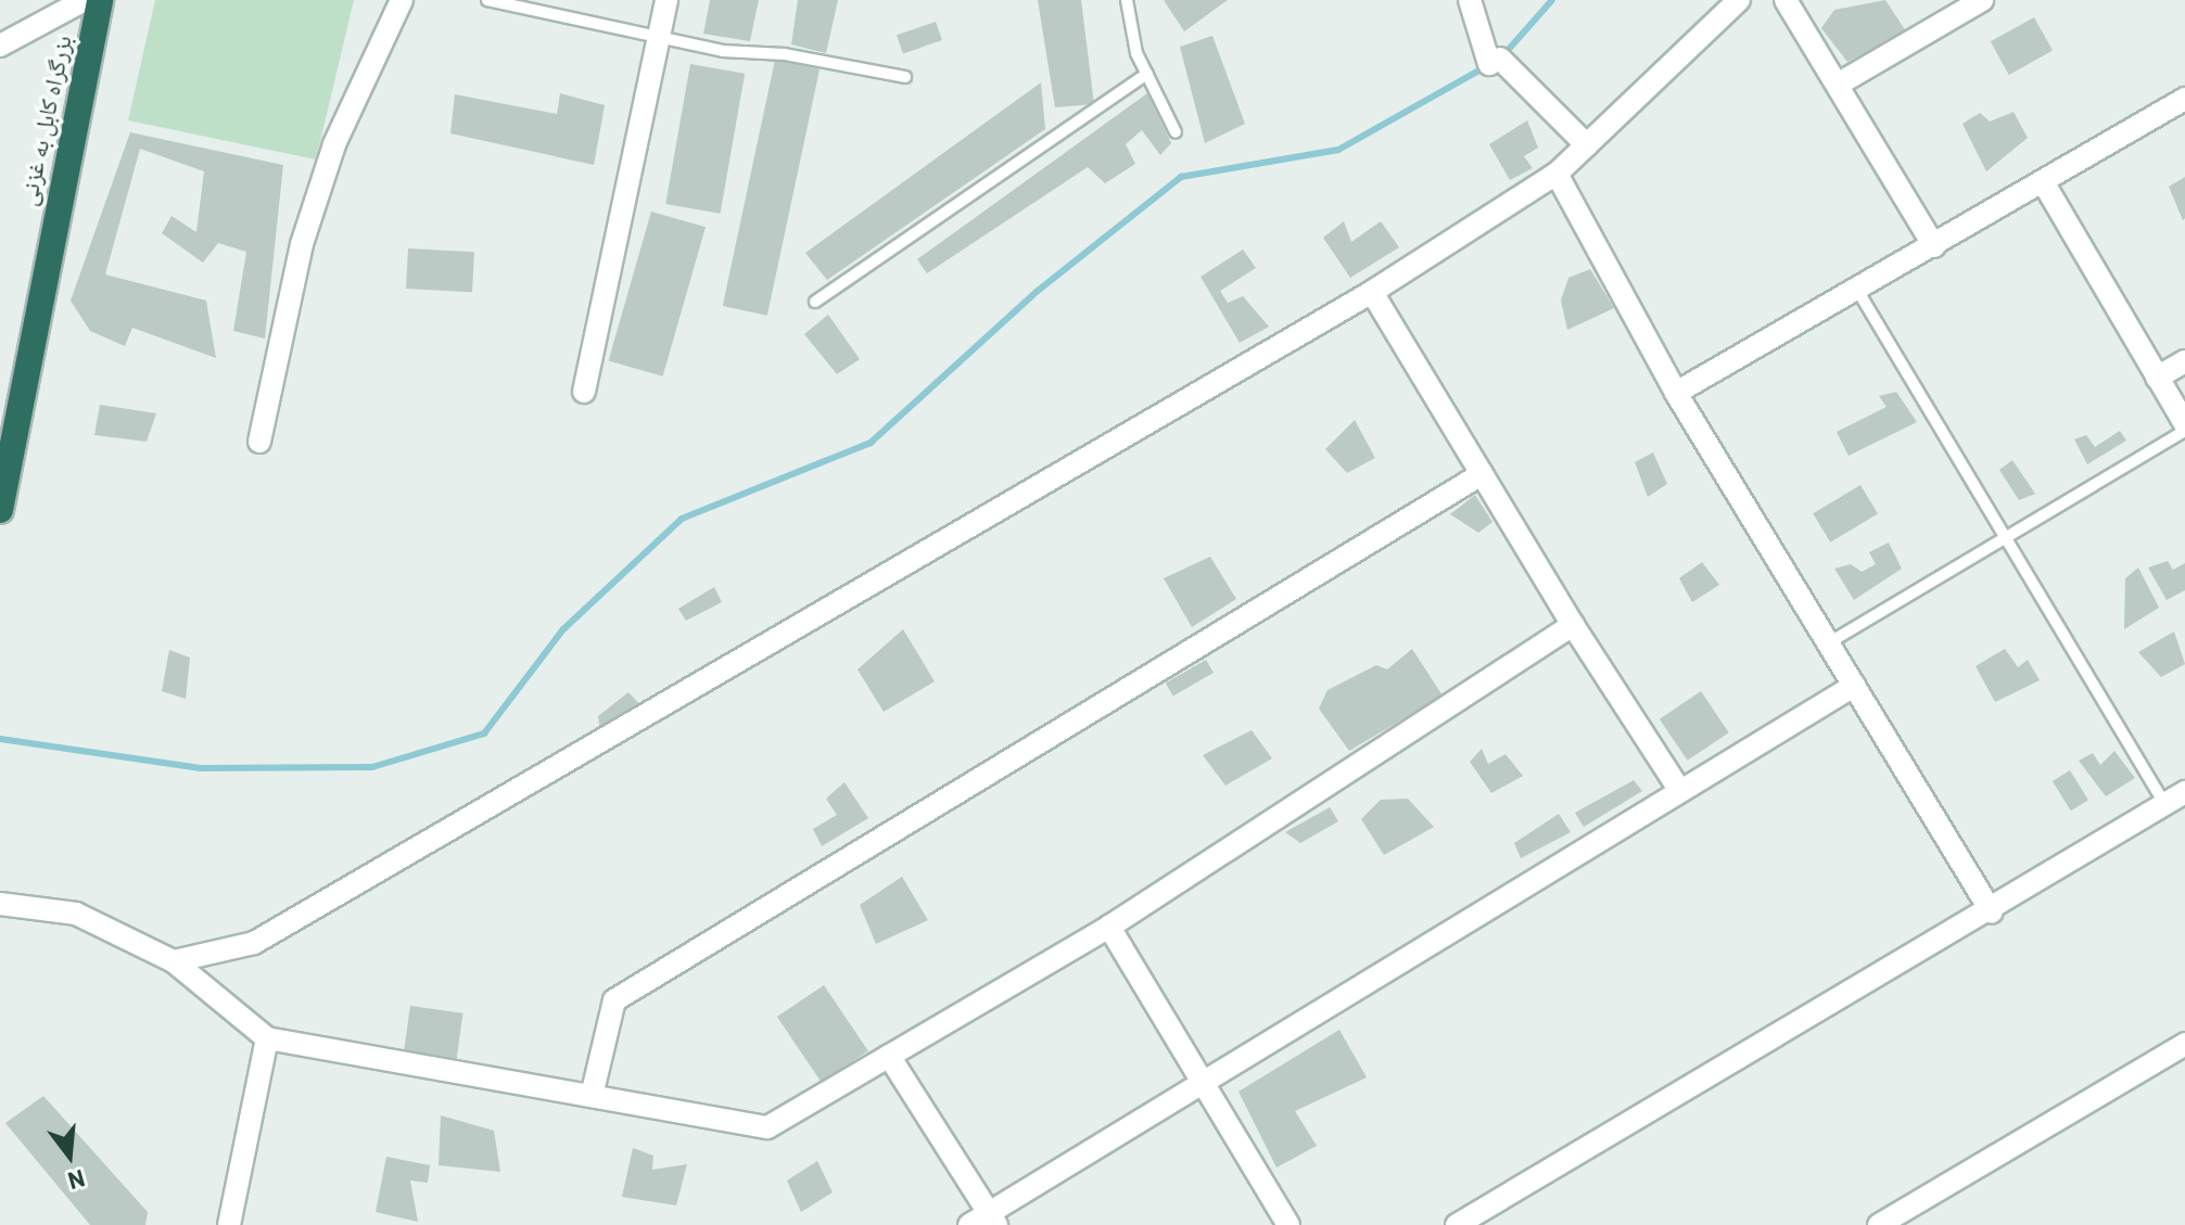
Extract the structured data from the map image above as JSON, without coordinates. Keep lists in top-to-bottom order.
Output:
{
  "streets": {
    "highway": ["بزرگراه کابل به غزنی"]
  },
  "north": "bottom"
}
